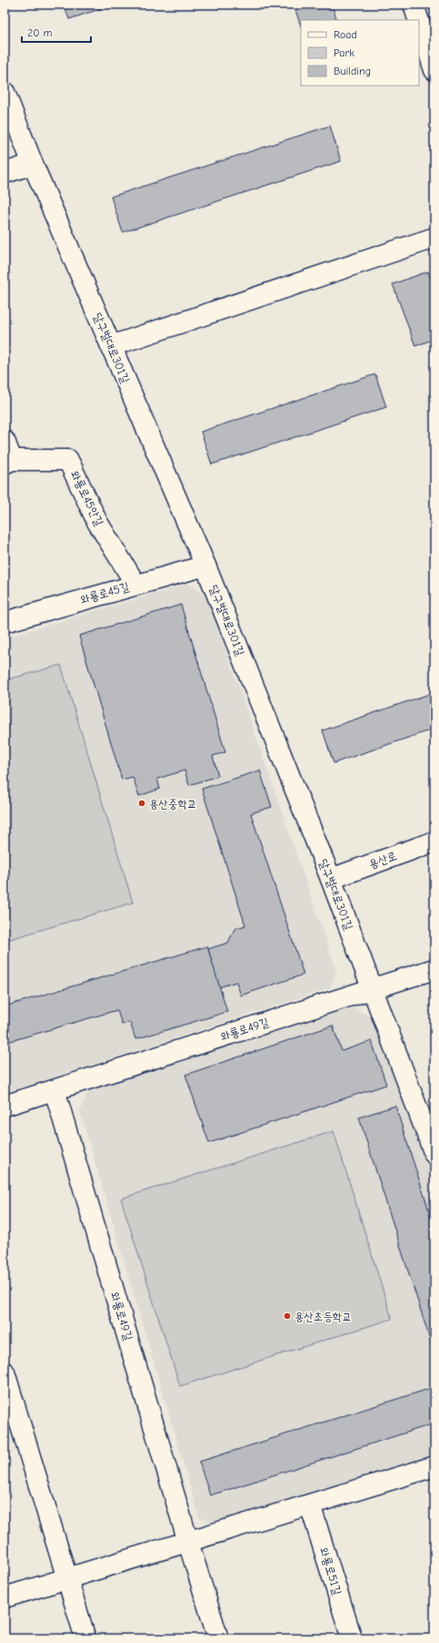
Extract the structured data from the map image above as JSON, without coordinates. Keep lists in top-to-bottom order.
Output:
{
  "streets": {
    "street": [
      "달구벌대로301길",
      "와룡로45안길",
      "와룡로45길",
      "용산로",
      "와룡로49길",
      "와룡로51길"
    ]
  },
  "crossings": [
    ["달구벌대로301길", "와룡로45길"],
    ["달구벌대로301길", "용산로"],
    ["달구벌대로301길", "와룡로49길"],
    ["와룡로45안길", "와룡로45길"]
  ],
  "places": ["용산중학교", "용산초등학교"],
  "legend": ["Road", "Park", "Building"],
  "scale_bar": "20 m"
}
